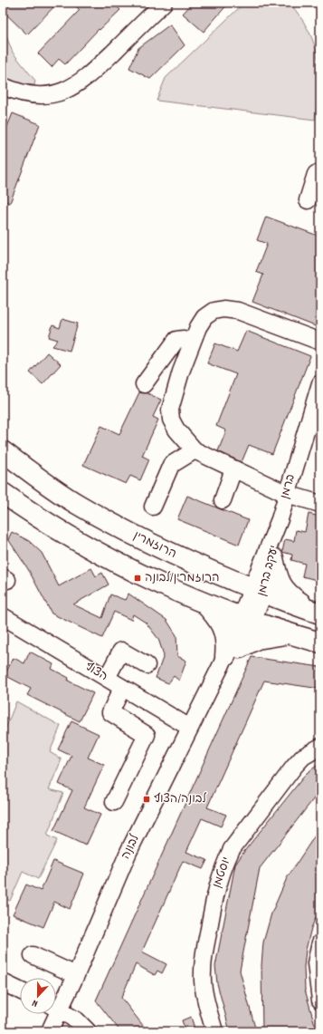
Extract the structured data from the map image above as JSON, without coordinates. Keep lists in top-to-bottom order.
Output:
{
  "streets": {
    "main road": ["הרוזמרין"],
    "street": [
      "ברמן",
      "יעקב ברמן",
      "הצוף",
      "לבונה",
      "יוסטמן"
    ]
  },
  "crossings": [
    ["ברמן", "הרוזמרין"],
    ["ברמן", "יעקב ברמן"],
    ["ברמן", "לבונה"],
    ["הרוזמרין", "יעקב ברמן"],
    ["הרוזמרין", "לבונה"],
    ["יעקב ברמן", "לבונה"],
    ["הצוף", "לבונה"]
  ],
  "places": {
    "transit": ["הרוזמרין/לבונה", "לבונה/הצוף"]
  },
  "north": "bottom"
}
